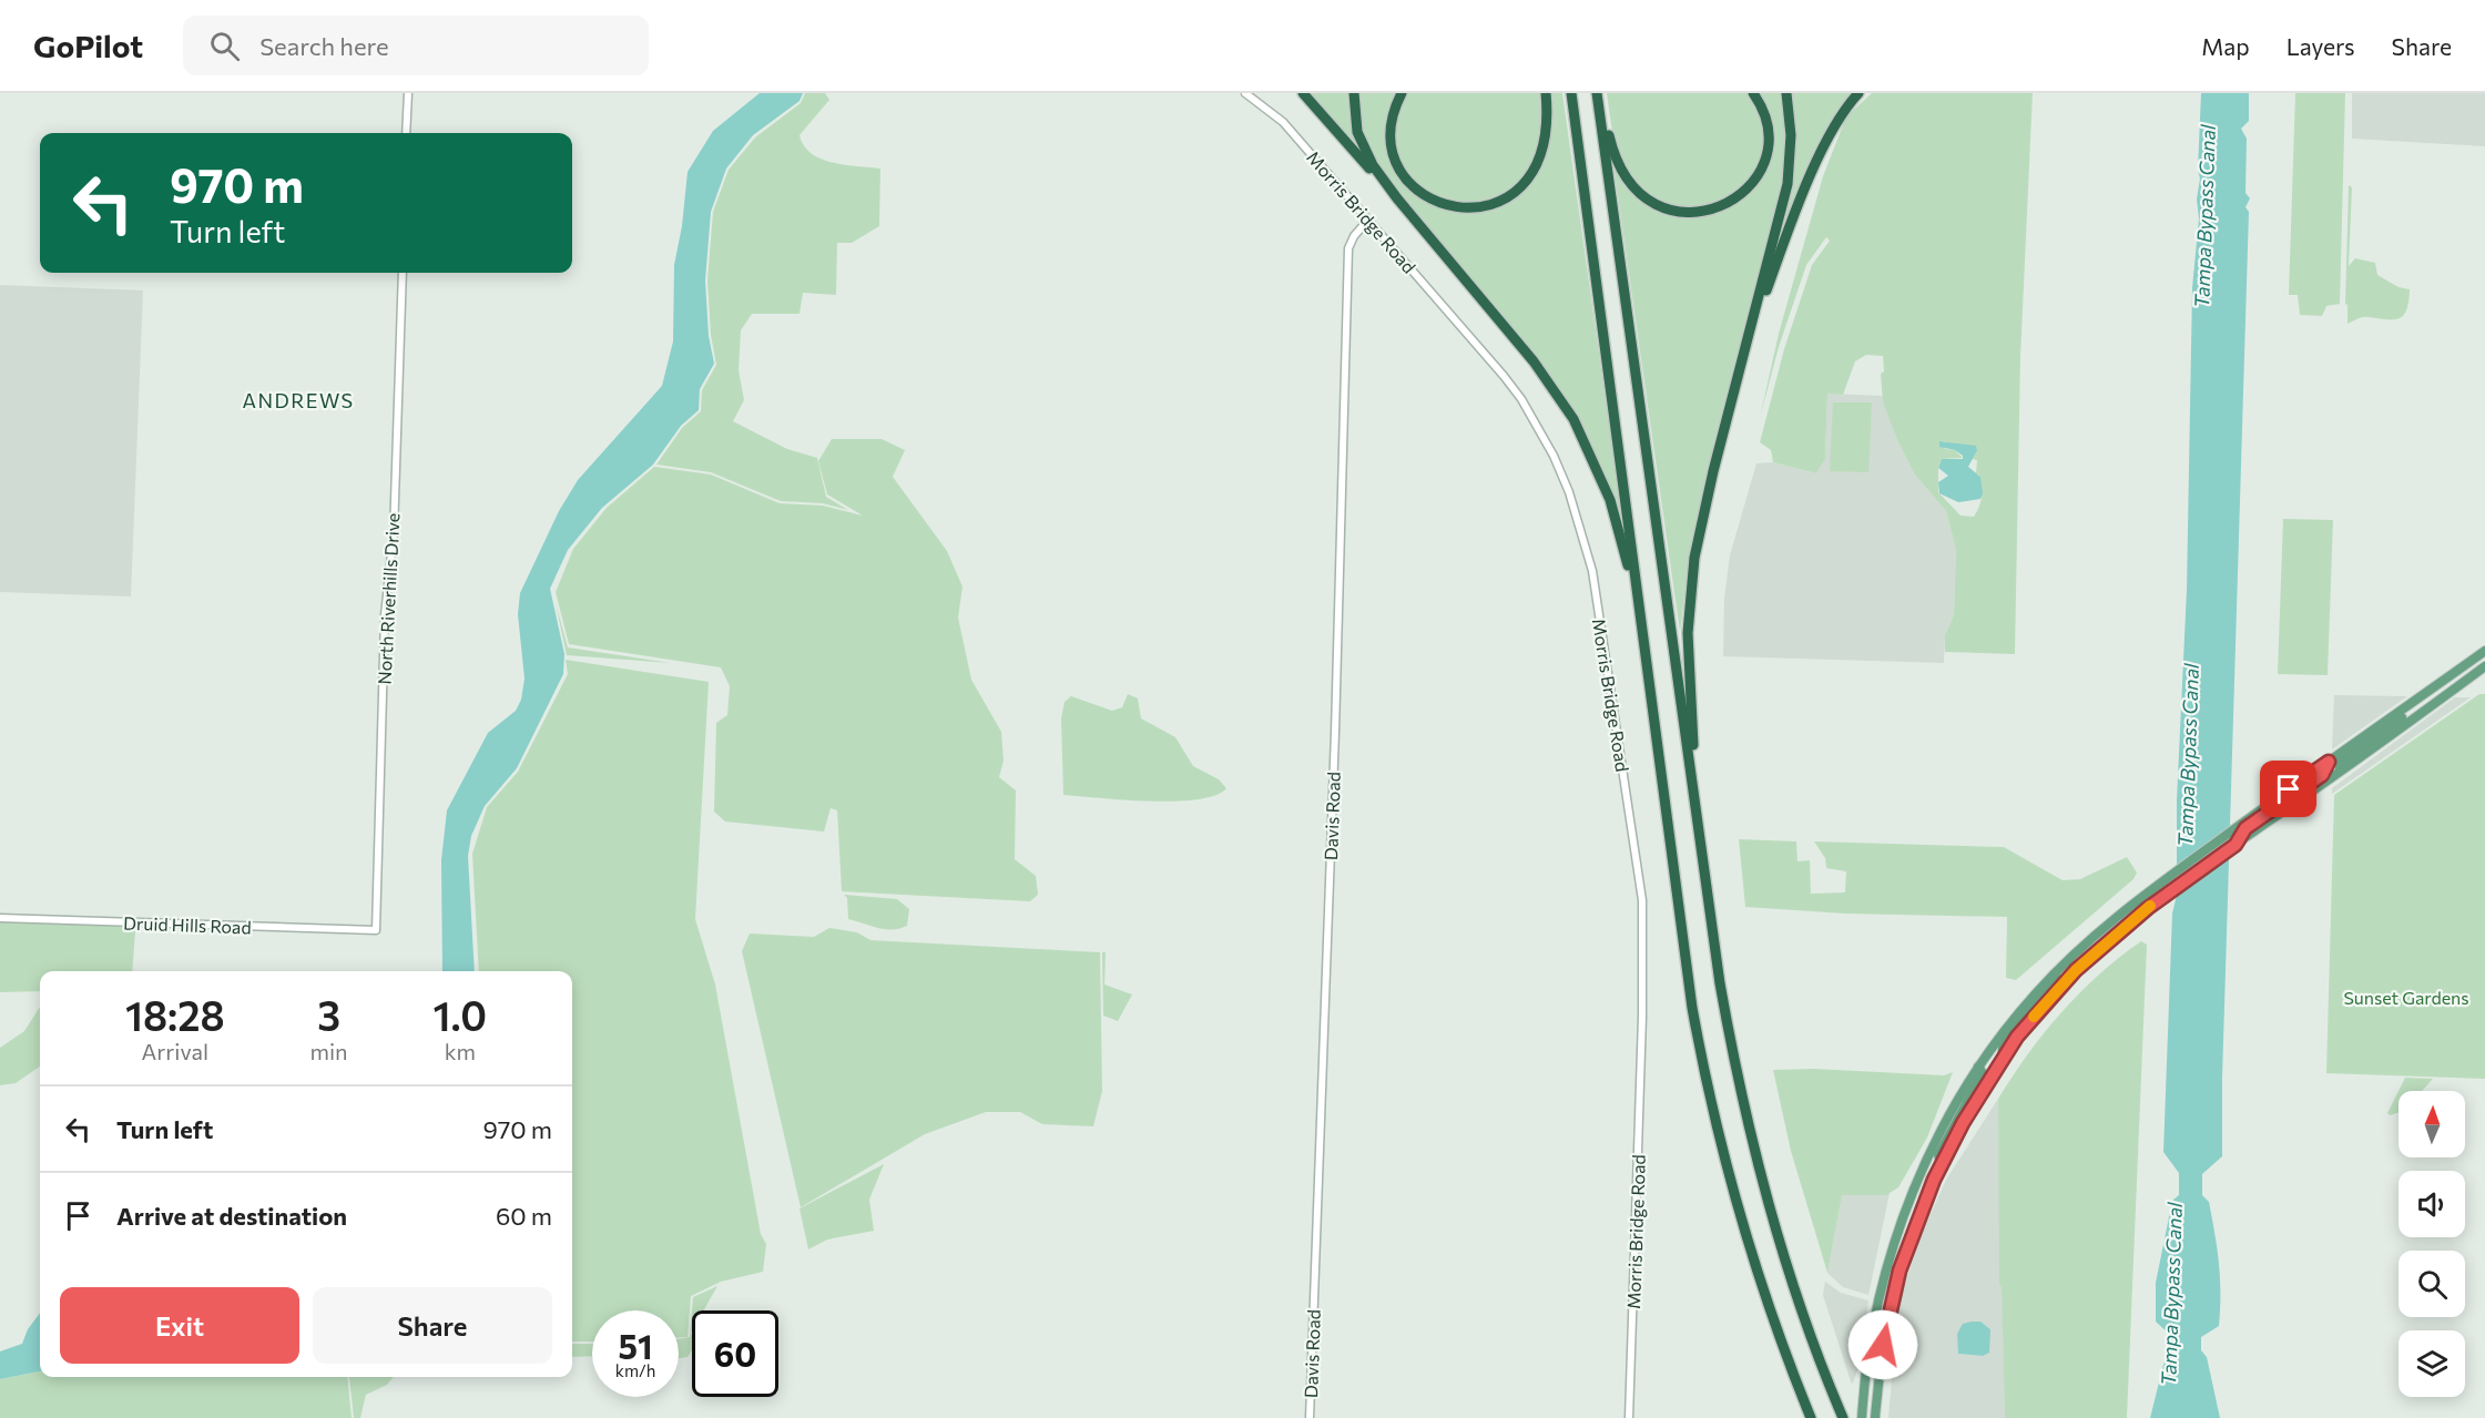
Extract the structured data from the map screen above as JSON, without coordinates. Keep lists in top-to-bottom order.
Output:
{
  "streets": {
    "street": [
      "Morris Bridge Road",
      "North Riverhills Drive",
      "Davis Road",
      "Druid Hills Road"
    ]
  },
  "crossings": [
    ["Morris Bridge Road", "Davis Road"],
    ["North Riverhills Drive", "Druid Hills Road"]
  ],
  "districts": ["ANDREWS"],
  "water": ["Tampa Bypass Canal"],
  "parks": ["Sunset Gardens"],
  "north": "top",
  "page": {
    "header": "GoPilot",
    "search": "Search here",
    "nav": ["Map", "Layers", "Share"],
    "turn": ["970 m", "Turn left"],
    "eta": [
      "18:28",
      "Arrival",
      "3",
      "min",
      "1.0",
      "km"
    ],
    "list": [
      {
        "name": "Turn left",
        "value": "970 m"
      },
      {
        "name": "Arrive at destination",
        "value": "60 m"
      }
    ],
    "buttons": ["Exit", "Share"],
    "speed": "51 km/h",
    "limit": "60"
  }
}
